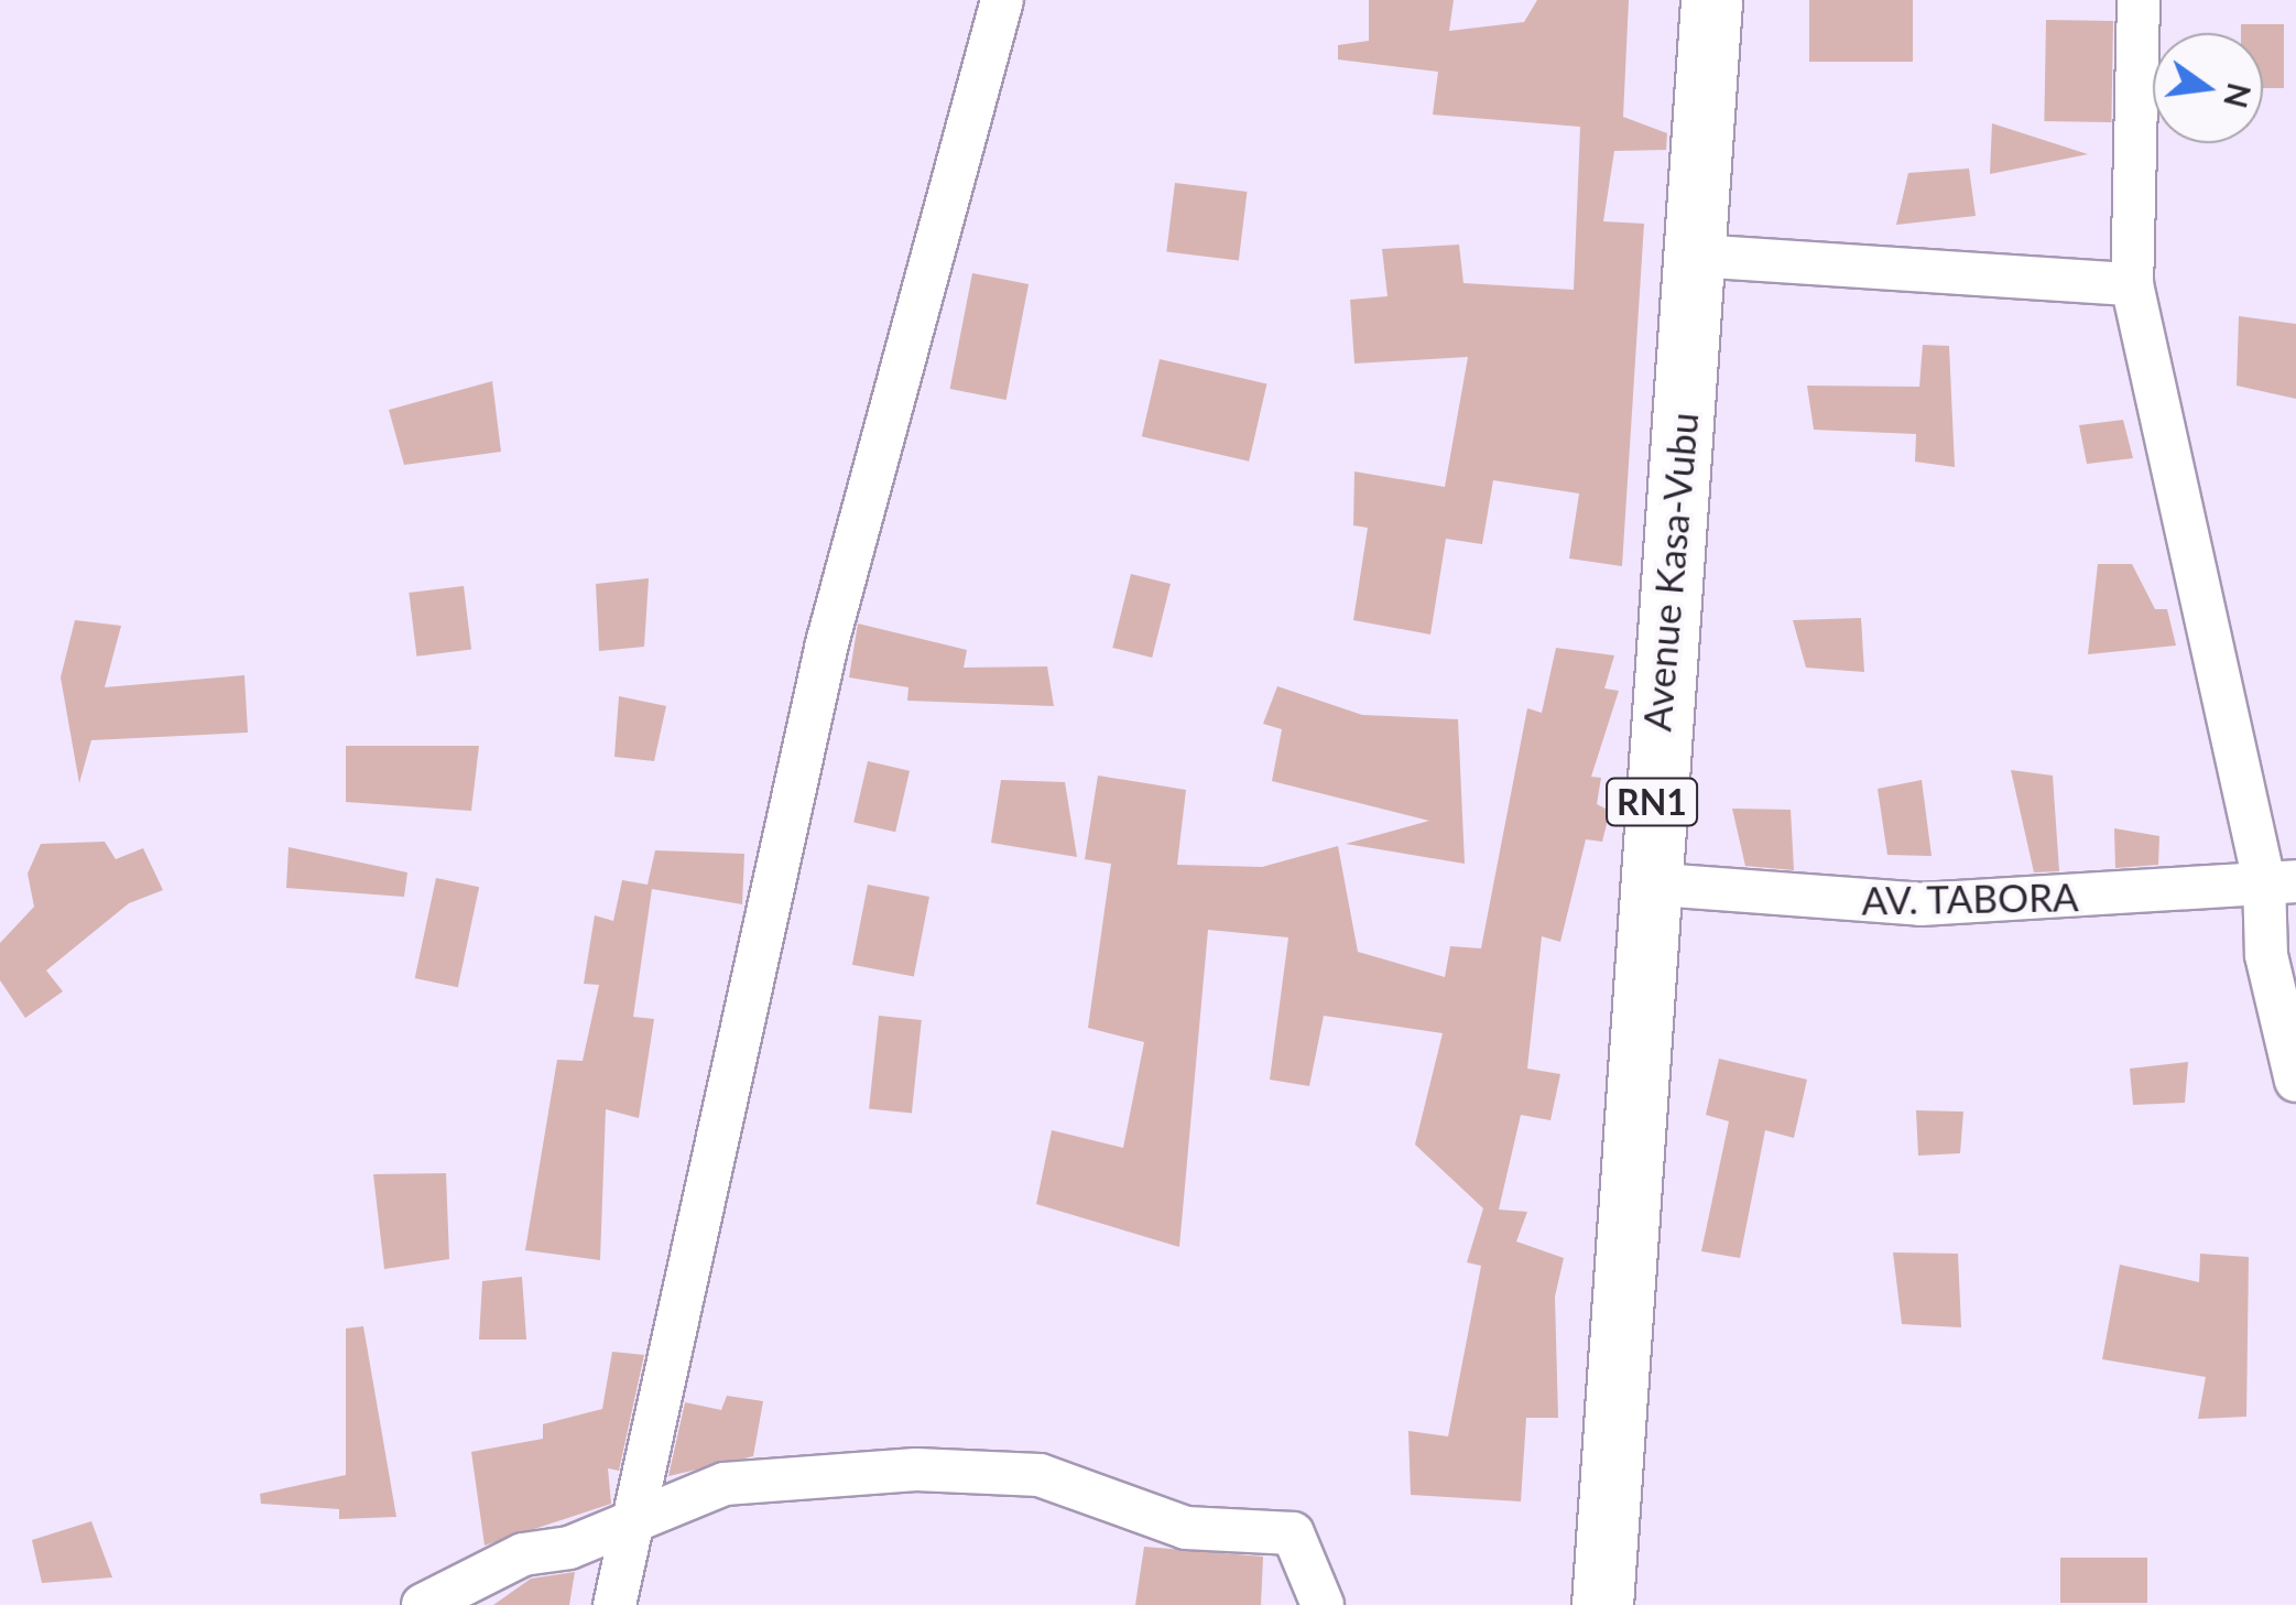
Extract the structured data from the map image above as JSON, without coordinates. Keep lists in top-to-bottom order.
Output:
{
  "streets": {
    "highway": ["Avenue Kasa-Vubu", "RN1"],
    "street": ["AV. TABORA"]
  },
  "crossings": [
    ["Avenue Kasa-Vubu", "AV. TABORA"]
  ],
  "north": "right"
}
